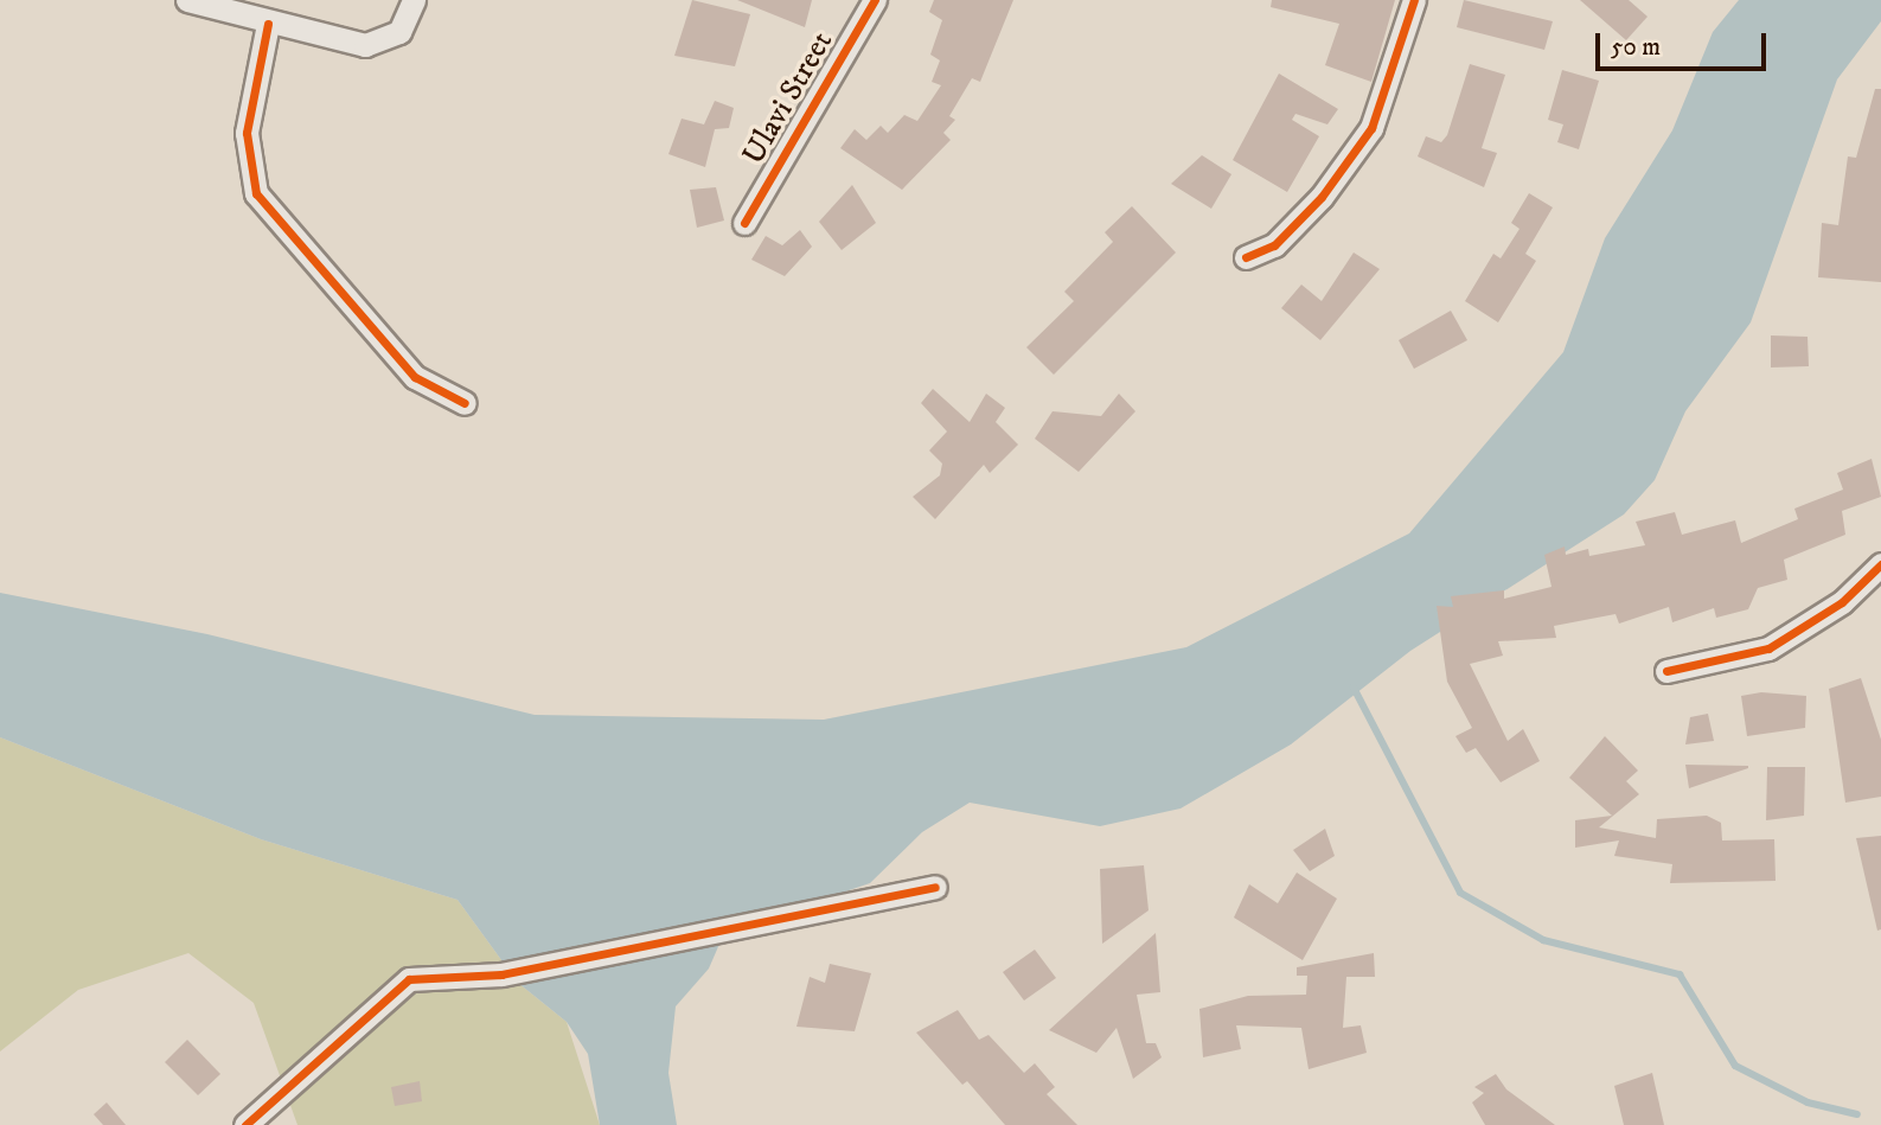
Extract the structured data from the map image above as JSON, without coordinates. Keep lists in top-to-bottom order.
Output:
{
  "streets": {
    "street": ["Ulavi Street"]
  },
  "scale_bar": "50 m"
}
